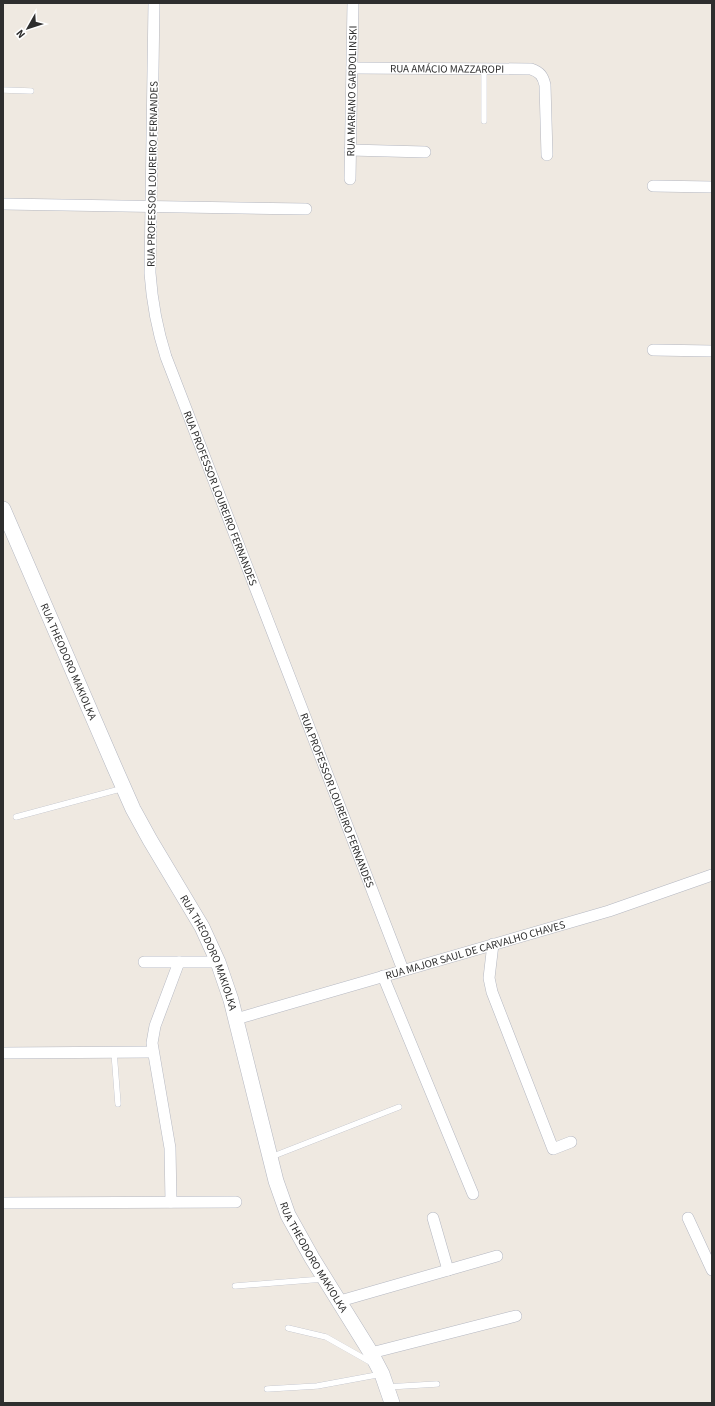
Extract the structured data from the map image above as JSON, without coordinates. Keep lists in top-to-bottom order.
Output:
{
  "streets": {
    "main road": ["RUA THEODORO MAKIOLKA"],
    "street": [
      "RUA AMÁCIO MAZZAROPI",
      "RUA MARIANO GARDOLINSKI",
      "RUA PROFESSOR LOUREIRO FERNANDES",
      "RUA MAJOR SAUL DE CARVALHO CHAVES"
    ]
  },
  "crossings": [
    ["RUA AMÁCIO MAZZAROPI", "RUA MARIANO GARDOLINSKI"],
    ["RUA PROFESSOR LOUREIRO FERNANDES", "RUA MAJOR SAUL DE CARVALHO CHAVES"],
    ["RUA THEODORO MAKIOLKA", "RUA MAJOR SAUL DE CARVALHO CHAVES"]
  ],
  "north": "bottom left"
}
